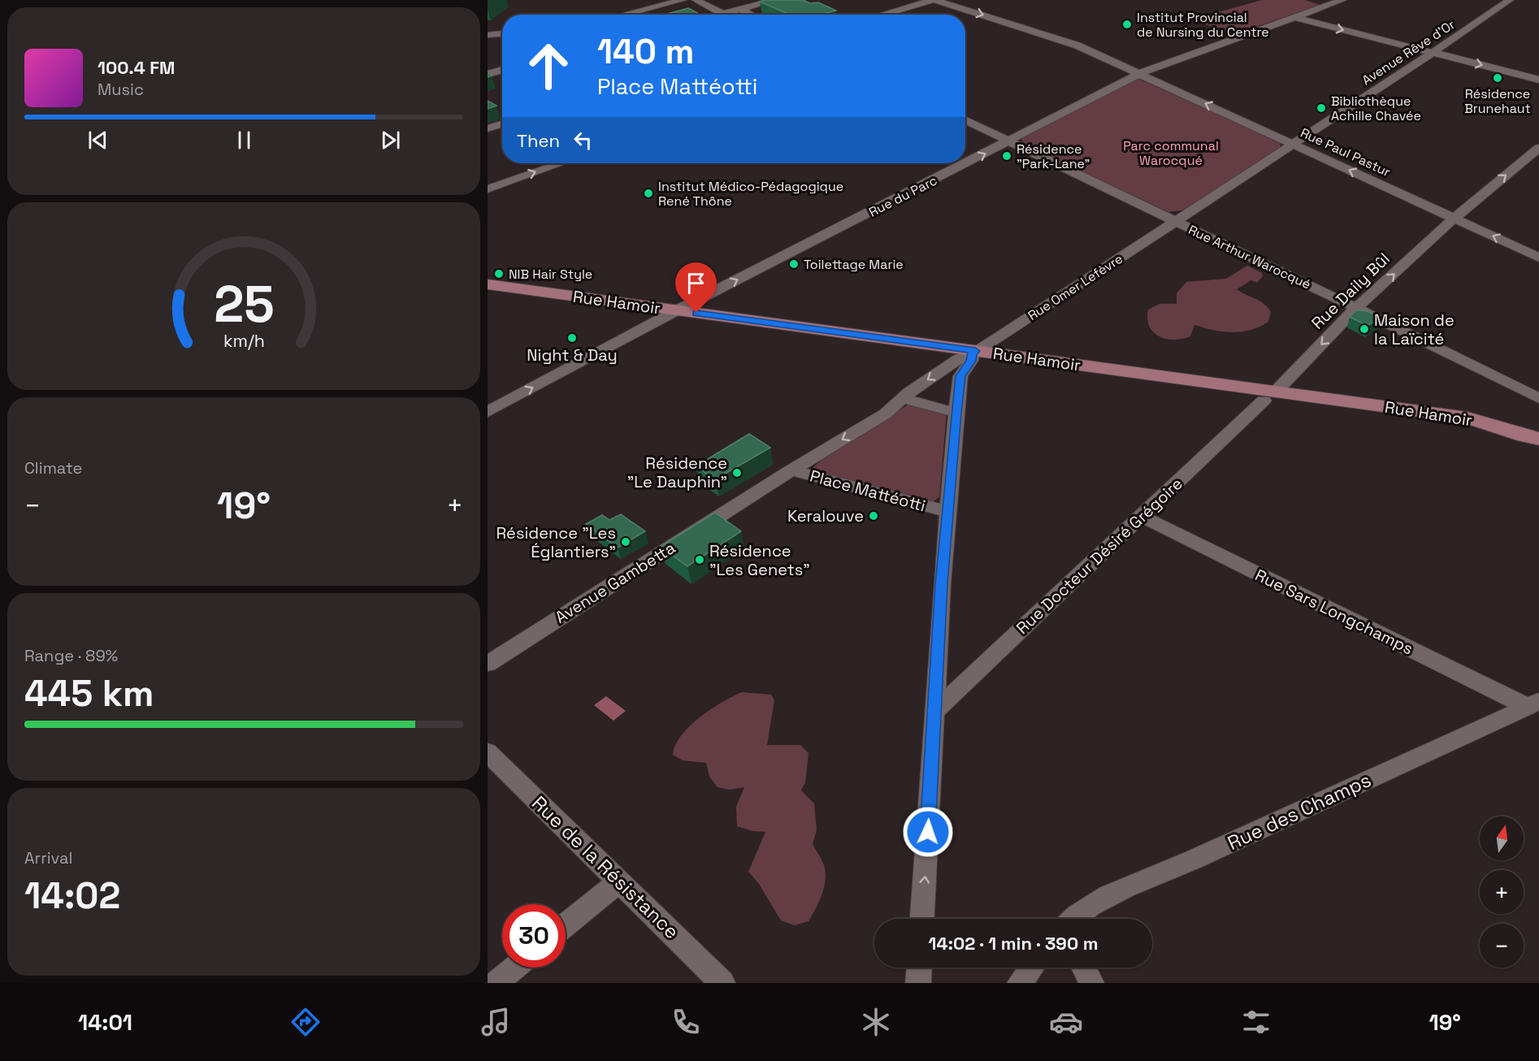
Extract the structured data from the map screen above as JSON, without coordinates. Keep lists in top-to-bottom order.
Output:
{
  "streets": {
    "main road": ["Rue Hamoir"],
    "street": [
      "Avenue Rêve d'Or",
      "Rue Paul Pastur",
      "Rue du Parc",
      "Rue Arthur Warocqué",
      "Rue Omer Lefèvre",
      "Rue Daily Bûl",
      "Place Mattéotti",
      "Rue Docteur Désiré Grégoire",
      "Avenue Gambetta",
      "Rue Sars Longchamps",
      "Rue des Champs",
      "Rue de la Résistance"
    ]
  },
  "crossings": [
    ["Avenue Rêve d'Or", "Rue Paul Pastur"],
    ["Avenue Rêve d'Or", "Rue Arthur Warocqué"],
    ["Avenue Rêve d'Or", "Rue Omer Lefèvre"],
    ["Rue Paul Pastur", "Rue du Parc"],
    ["Rue Paul Pastur", "Rue Daily Bûl"],
    ["Rue du Parc", "Rue Arthur Warocqué"],
    ["Rue du Parc", "Rue Hamoir"],
    ["Rue Arthur Warocqué", "Rue Omer Lefèvre"],
    ["Rue Arthur Warocqué", "Rue Daily Bûl"],
    ["Rue Omer Lefèvre", "Rue Hamoir"],
    ["Rue Omer Lefèvre", "Place Mattéotti"],
    ["Rue Daily Bûl", "Rue Hamoir"],
    ["Rue Daily Bûl", "Rue Docteur Désiré Grégoire"],
    ["Rue Hamoir", "Place Mattéotti"],
    ["Rue Hamoir", "Rue Docteur Désiré Grégoire"],
    ["Place Mattéotti", "Avenue Gambetta"],
    ["Rue Docteur Désiré Grégoire", "Rue Sars Longchamps"],
    ["Rue Sars Longchamps", "Rue des Champs"]
  ],
  "one_way": ["Rue du Parc", "Place Mattéotti"],
  "parks": ["Parc communal Warocqué"],
  "places": [
    "Institut Provincial de Nursing du Centre",
    "Résidence Brunehaut",
    "Bibliothèque Achille Chavée",
    "Résidence \"Park-Lane\"",
    "Institut Médico-Pédagogique René Thône",
    "Toilettage Marie",
    "NIB Hair Style",
    "Maison de la Laïcité",
    "Night & Day",
    "Résidence \"Le Dauphin\"",
    "Keralouve",
    "Résidence \"Les Églantiers\"",
    "Résidence \"Les Genets\""
  ],
  "north": "top",
  "page": {
    "turn": ["140 m", "Place Mattéotti"],
    "song": ["100.4 FM", "Music"],
    "then": "Then",
    "tile": [
      "Climate",
      ["Range · 89%", "445 km"],
      ["Arrival", "14:02"]
    ],
    "heat": ["−", "19°", "+"],
    "map_buttons": ["+", "−"],
    "limit": "30",
    "trip": "14:02 · 1 min · 390 m",
    "tabs": ["14:01", "19°"],
    "gauge": ["25", "km/h"]
  }
}
